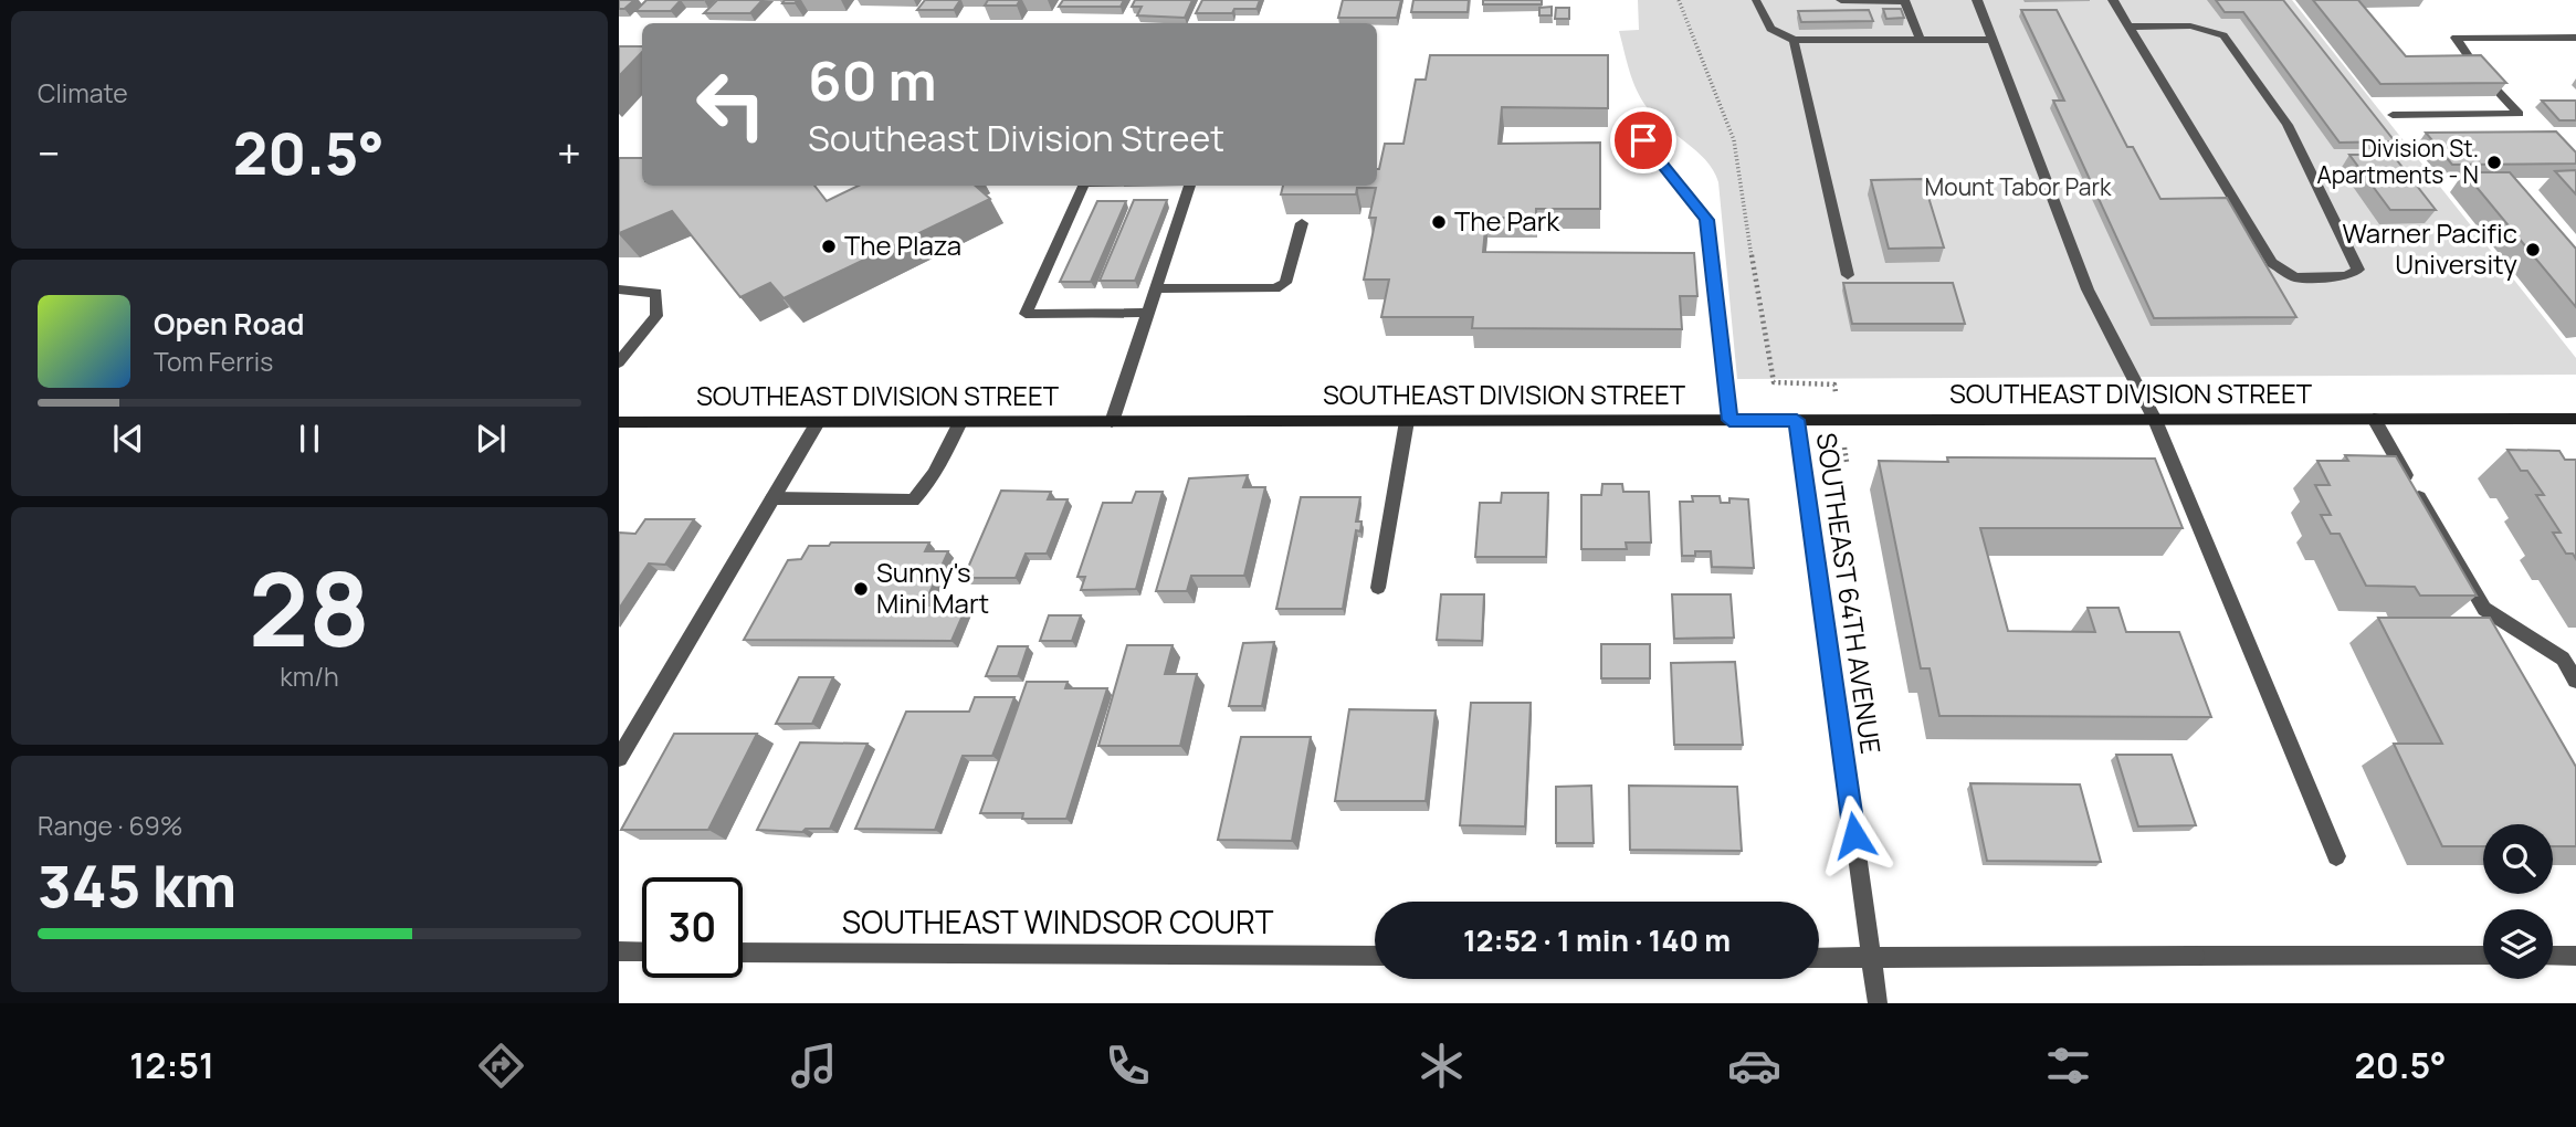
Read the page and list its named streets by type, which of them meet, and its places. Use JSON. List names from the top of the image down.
{
  "streets": {
    "main road": ["SOUTHEAST DIVISION STREET"],
    "street": ["SOUTHEAST 64TH AVENUE", "SOUTHEAST WINDSOR COURT"]
  },
  "crossings": [
    ["SOUTHEAST DIVISION STREET", "SOUTHEAST 64TH AVENUE"]
  ],
  "parks": ["Mount Tabor Park"],
  "places": [
    "Division St. Apartments - N",
    "The Park",
    "The Plaza",
    "Warner Pacific University",
    "Sunny's Mini Mart"
  ],
  "page": {
    "tile": [
      "Climate",
      ["28", "km/h"],
      ["Range · 69%", "345 km"]
    ],
    "turn": ["60 m", "Southeast Division Street"],
    "heat": ["−", "20.5°", "+"],
    "song": ["Open Road", "Tom Ferris"],
    "limit": "30",
    "trip": "12:52 · 1 min · 140 m",
    "tabs": ["12:51", "20.5°"]
  }
}
